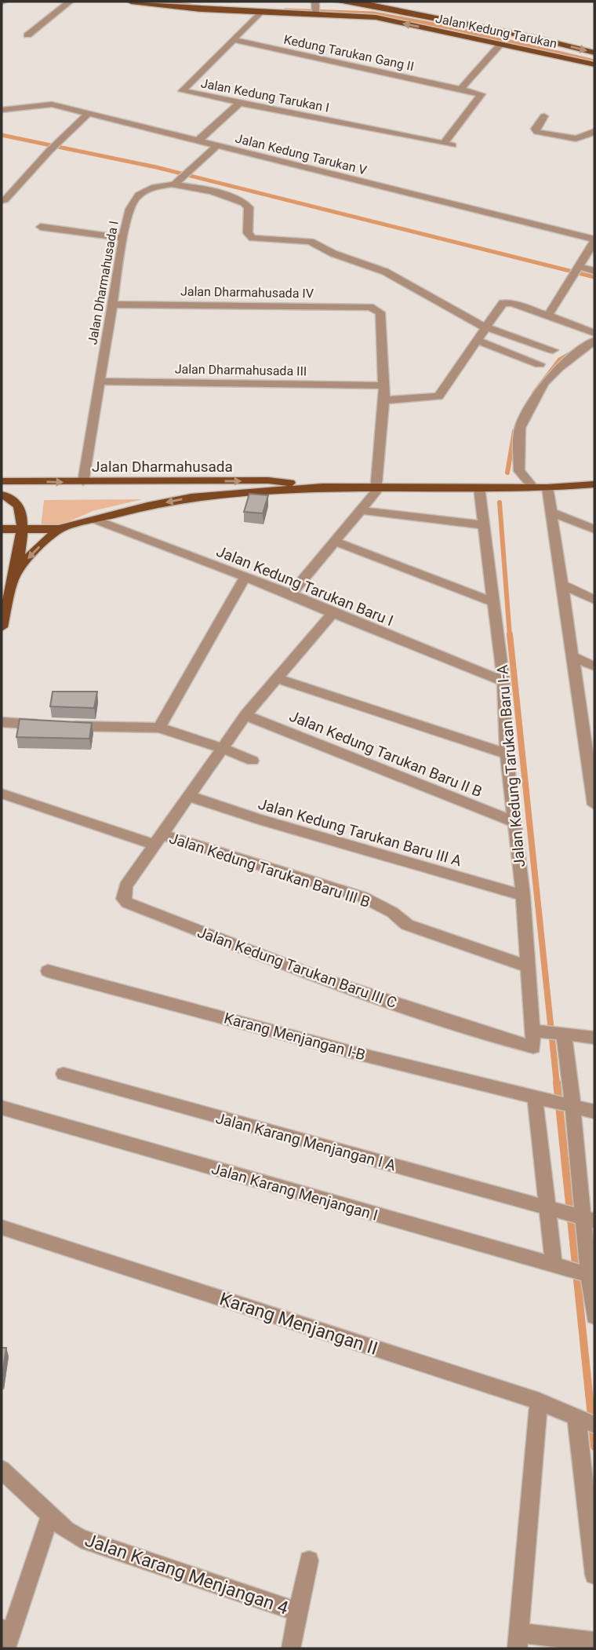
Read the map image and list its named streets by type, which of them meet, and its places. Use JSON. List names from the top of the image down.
{
  "streets": {
    "main road": ["Jalan Kedung Tarukan", "Jalan Dharmahusada"],
    "street": [
      "Kedung Tarukan Gang II",
      "Jalan Kedung Tarukan I",
      "Jalan Kedung Tarukan V",
      "Jalan Dharmahusada I",
      "Jalan Dharmahusada IV",
      "Jalan Dharmahusada III",
      "Jalan Kedung Tarukan Baru I",
      "Jalan Kedung Tarukan Baru II B",
      "Jalan Kedung Tarukan Baru I-A",
      "Jalan Kedung Tarukan Baru III A",
      "Jalan Kedung Tarukan Baru III B",
      "Jalan Kedung Tarukan Baru III C",
      "Karang Menjangan I-B",
      "Jalan Karang Menjangan I A",
      "Jalan Karang Menjangan I",
      "Karang Menjangan II",
      "Jalan Karang Menjangan 4"
    ]
  },
  "crossings": [
    ["Jalan Kedung Tarukan", "Jalan Kedung Tarukan I"],
    ["Kedung Tarukan Gang II", "Jalan Kedung Tarukan I"],
    ["Jalan Dharmahusada I", "Jalan Dharmahusada IV"],
    ["Jalan Dharmahusada I", "Jalan Dharmahusada III"],
    ["Jalan Dharmahusada I", "Jalan Dharmahusada"],
    ["Jalan Dharmahusada IV", "Jalan Dharmahusada III"],
    ["Jalan Dharmahusada", "Jalan Kedung Tarukan Baru I"],
    ["Jalan Dharmahusada", "Jalan Kedung Tarukan Baru I-A"],
    ["Jalan Kedung Tarukan Baru I", "Jalan Kedung Tarukan Baru I-A"],
    ["Jalan Kedung Tarukan Baru II B", "Jalan Kedung Tarukan Baru I-A"],
    ["Jalan Kedung Tarukan Baru I-A", "Jalan Kedung Tarukan Baru III A"],
    ["Jalan Kedung Tarukan Baru I-A", "Jalan Kedung Tarukan Baru III B"],
    ["Jalan Kedung Tarukan Baru I-A", "Jalan Kedung Tarukan Baru III C"],
    ["Jalan Kedung Tarukan Baru III B", "Jalan Kedung Tarukan Baru III C"]
  ]
}
